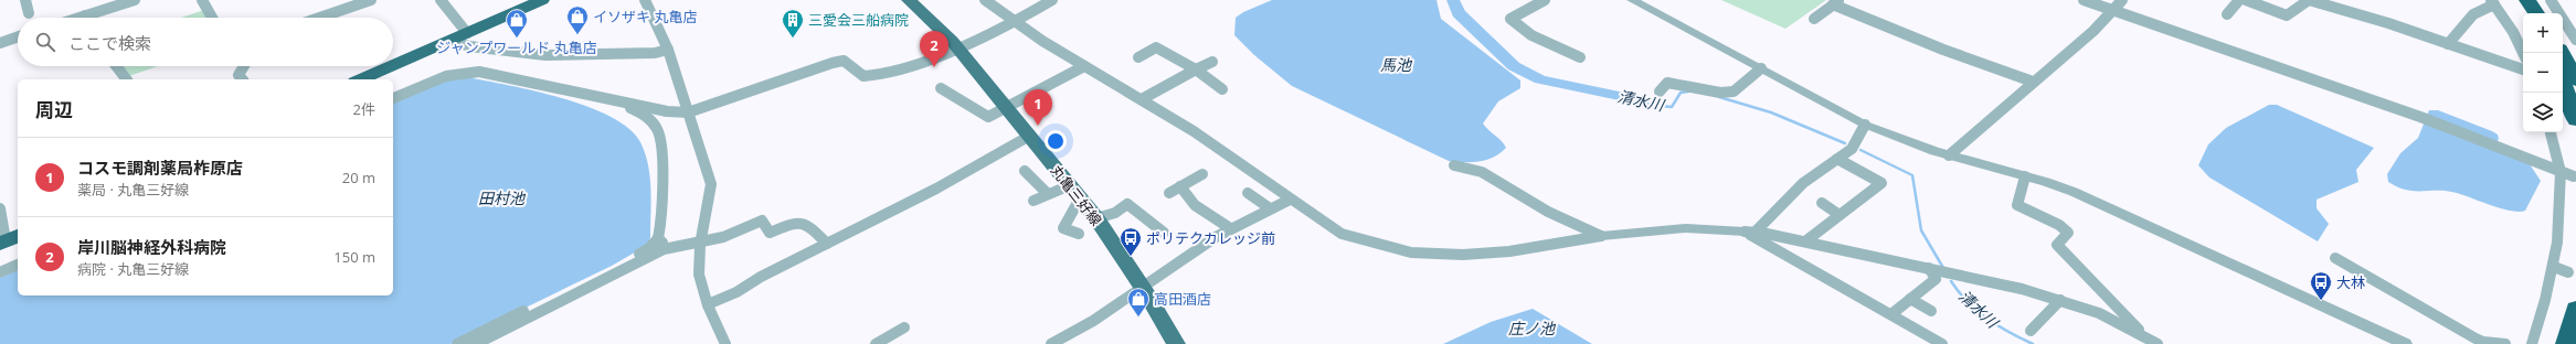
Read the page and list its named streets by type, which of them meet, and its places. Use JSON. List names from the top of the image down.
{
  "streets": {
    "main road": ["丸亀三好線"]
  },
  "water": [
    "馬池",
    "清水川",
    "田村池",
    "庄ノ池"
  ],
  "places": {
    "shop": ["イソザキ 丸亀店", "ジャンプワールド 丸亀店", "高田酒店"],
    "building": ["三愛会三船病院"],
    "bus stop": ["ポリテクカレッジ前", "大林"]
  },
  "page": {
    "map_buttons": ["+", "−"],
    "search": "ここで検索",
    "pins": ["2", "1"],
    "heading": ["周辺", "2件"],
    "list": [
      {
        "mark": "1",
        "name": "コスモ調剤薬局柞原店",
        "note": "薬局 · 丸亀三好線",
        "value": "20 m"
      },
      {
        "mark": "2",
        "name": "岸川脳神経外科病院",
        "note": "病院 · 丸亀三好線",
        "value": "150 m"
      }
    ]
  }
}
